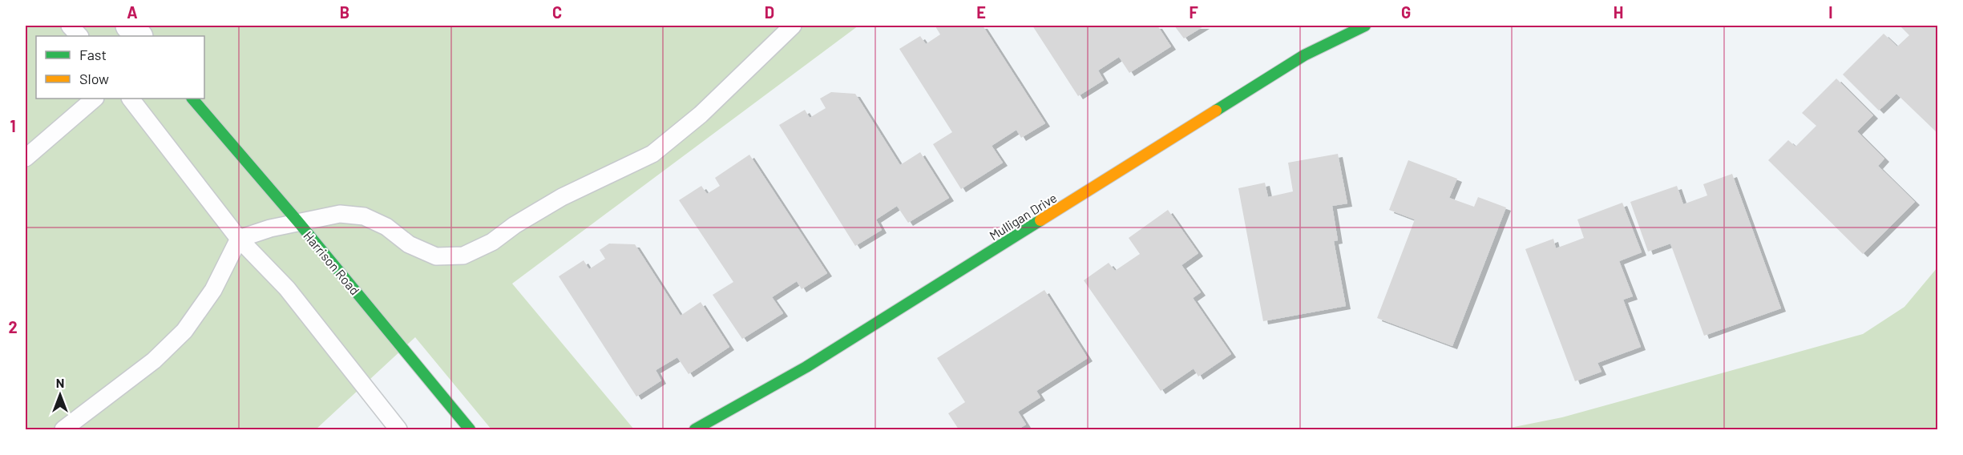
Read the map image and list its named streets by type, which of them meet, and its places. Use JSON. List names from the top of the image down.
{
  "streets": {
    "street": ["Mulligan Drive", "Harrison Road"]
  },
  "legend": ["Fast", "Slow"],
  "north": "top",
  "grid": {
    "columns": [
      "A",
      "B",
      "C",
      "D",
      "E",
      "F",
      "G",
      "H",
      "I"
    ],
    "rows": ["1", "2"]
  }
}
